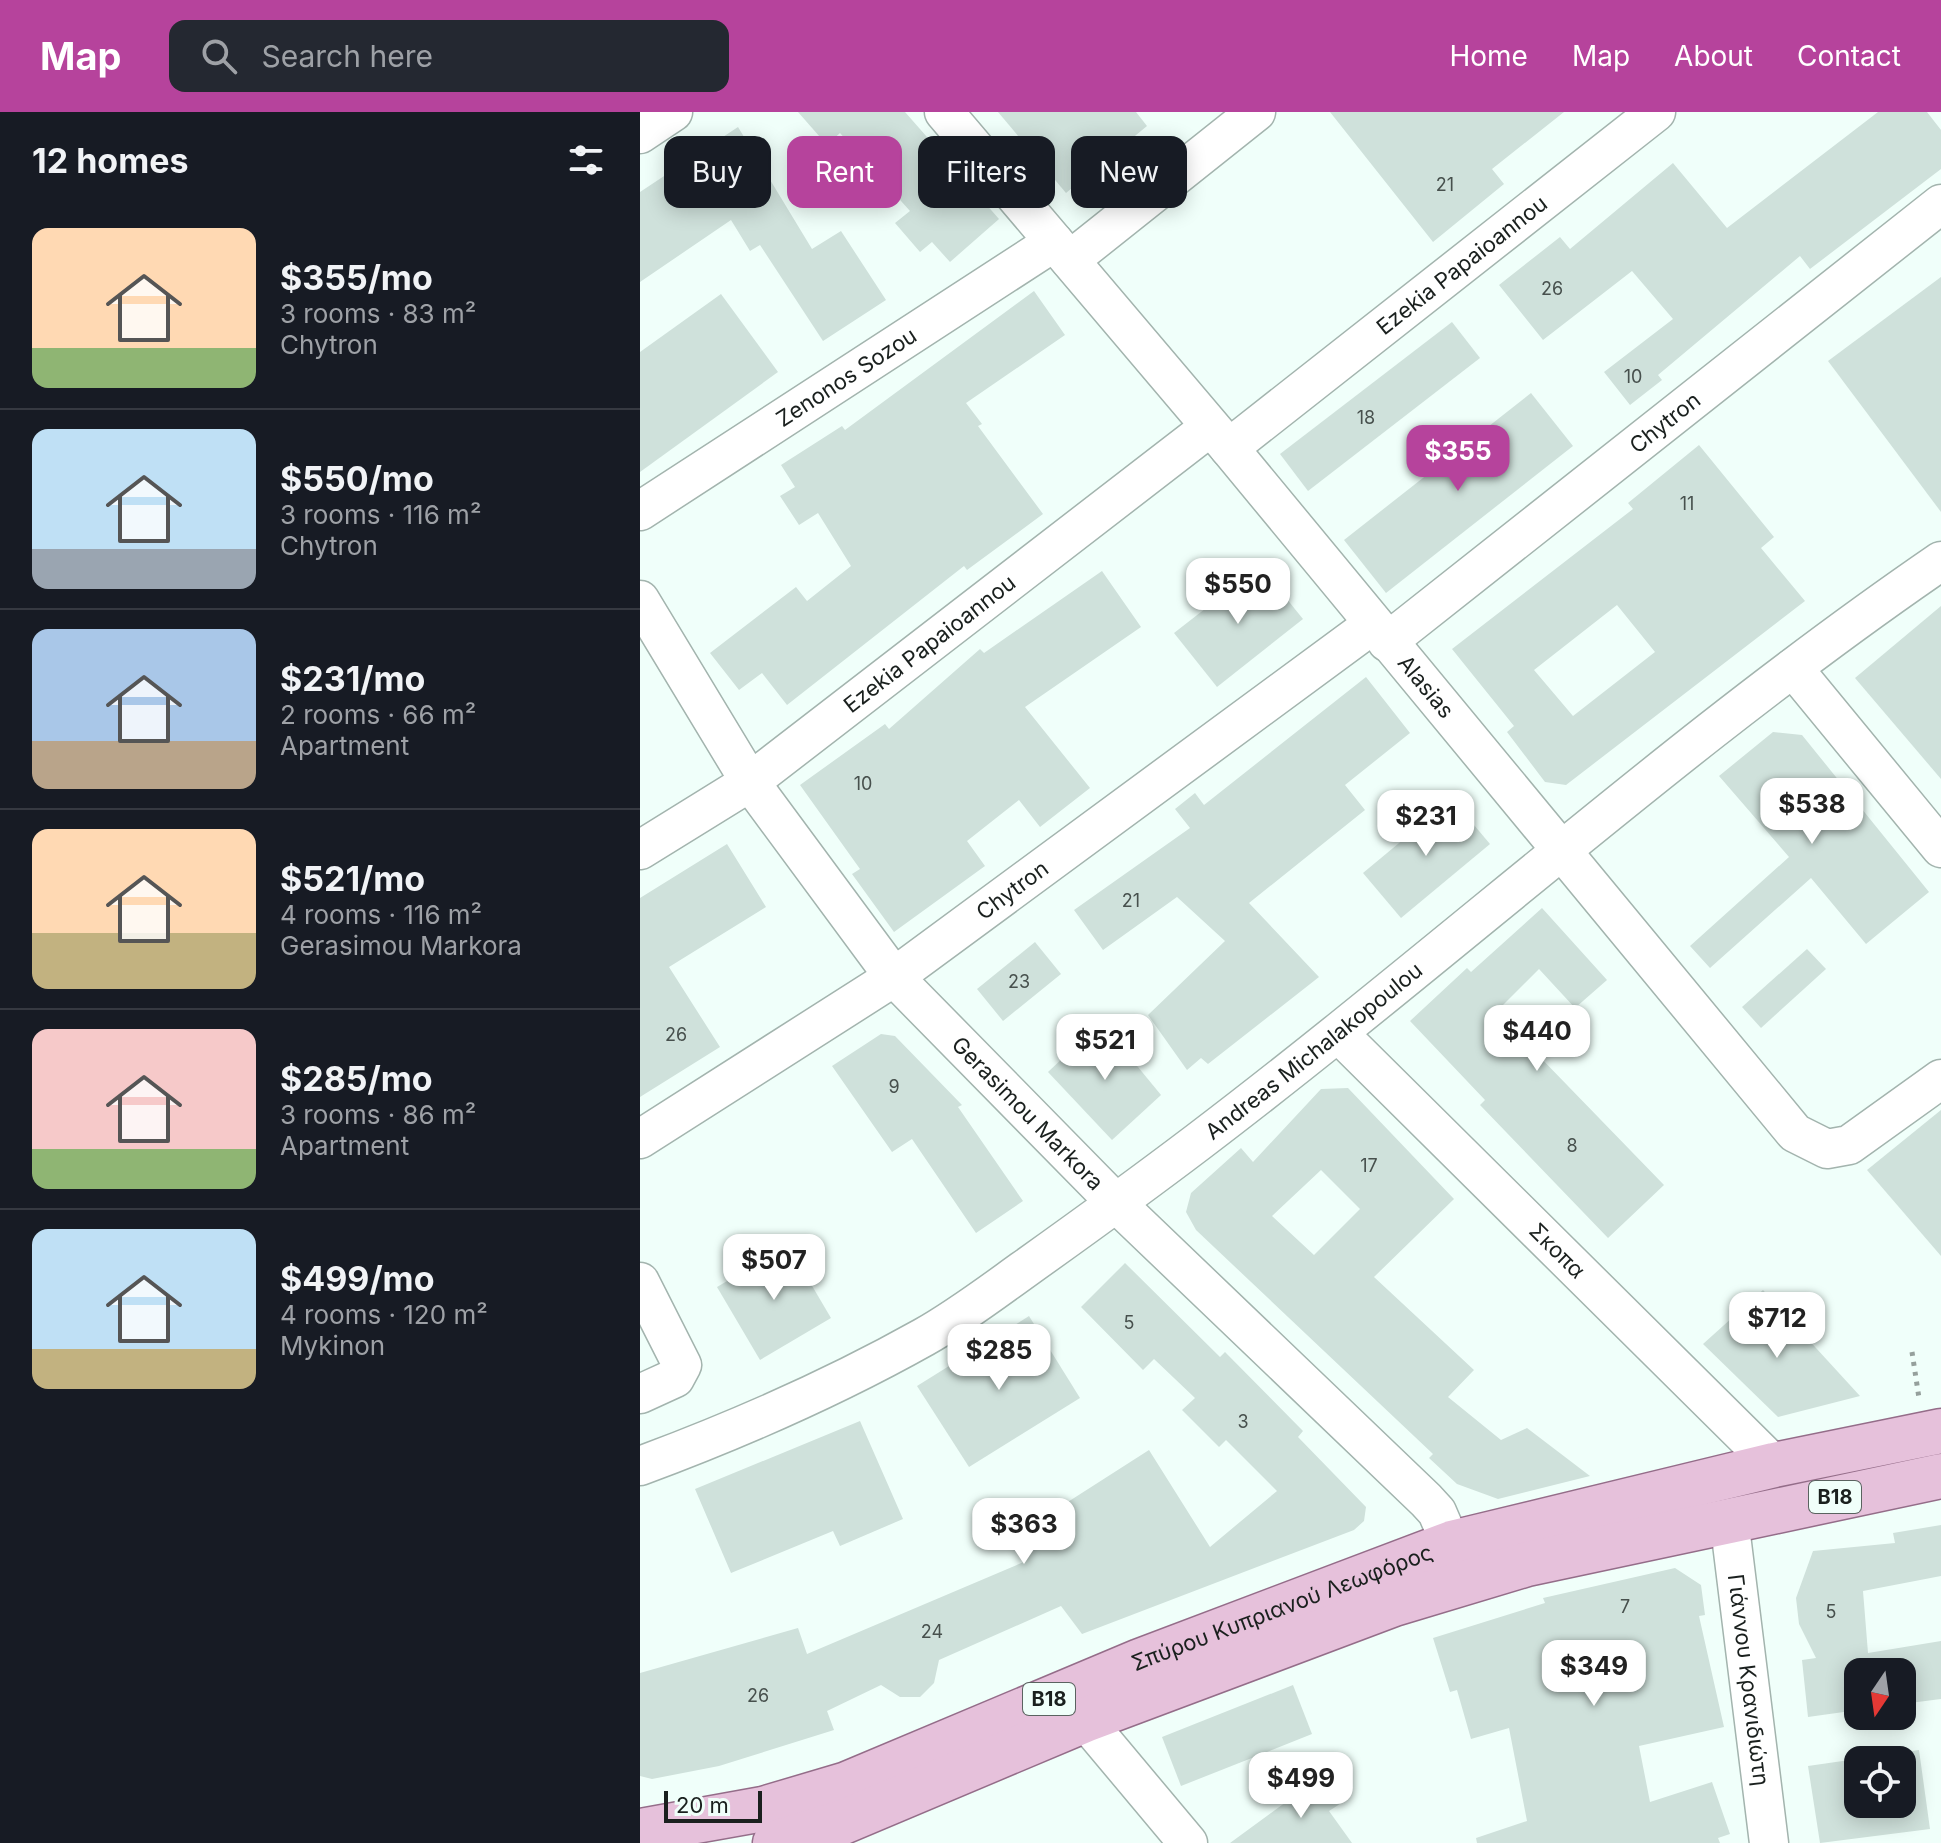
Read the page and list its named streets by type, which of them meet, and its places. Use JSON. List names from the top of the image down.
{
  "streets": {
    "main road": ["B18", "Σπύρου Κυπριανού Λεωφόρος"],
    "street": [
      "Ezekia Papaioannou",
      "Zenonos Sozou",
      "Chytron",
      "Alasias",
      "Andreas Michalakopoulou",
      "Gerasimou Markora",
      "Σκοπα",
      "Γιάννου Κρανιδιώτη"
    ]
  },
  "crossings": [
    ["Ezekia Papaioannou", "Alasias"],
    ["Ezekia Papaioannou", "Gerasimou Markora"],
    ["Zenonos Sozou", "Alasias"],
    ["Chytron", "Alasias"],
    ["Chytron", "Gerasimou Markora"],
    ["Alasias", "Andreas Michalakopoulou"],
    ["Andreas Michalakopoulou", "Gerasimou Markora"],
    ["Andreas Michalakopoulou", "Σκοπα"],
    ["Gerasimou Markora", "Σπύρου Κυπριανού Λεωφόρος"],
    ["Σκοπα", "Σπύρου Κυπριανού Λεωφόρος"],
    ["Σπύρου Κυπριανού Λεωφόρος", "Γιάννου Κρανιδιώτη"]
  ],
  "house_numbers": [
    "21",
    "26",
    "10",
    "18",
    "11",
    "10",
    "21",
    "23",
    "26",
    "9",
    "8",
    "17",
    "5",
    "3",
    "7",
    "5",
    "24",
    "26"
  ],
  "scale_bar": "20 m",
  "north": "bottom",
  "page": {
    "header": "Map",
    "search": "Search here",
    "nav": [
      "Home",
      "Map",
      "About",
      "Contact"
    ],
    "heading": "12 homes",
    "chip": [
      "Buy",
      "Rent",
      "Filters",
      "New"
    ],
    "list": [
      {
        "name": "$355/mo",
        "note": "3 rooms · 83 m² · Chytron"
      },
      {
        "name": "$550/mo",
        "note": "3 rooms · 116 m² · Chytron"
      },
      {
        "name": "$231/mo",
        "note": "2 rooms · 66 m² · Apartment"
      },
      {
        "name": "$521/mo",
        "note": "4 rooms · 116 m² · Gerasimou Markora"
      },
      {
        "name": "$285/mo",
        "note": "3 rooms · 86 m² · Apartment"
      },
      {
        "name": "$499/mo",
        "note": "4 rooms · 120 m² · Mykinon"
      }
    ],
    "price": [
      "$355",
      "$550",
      "$538",
      "$231",
      "$440",
      "$521",
      "$507",
      "$712",
      "$285",
      "$363",
      "$349",
      "$499"
    ],
    "scale": "20 m"
  }
}
